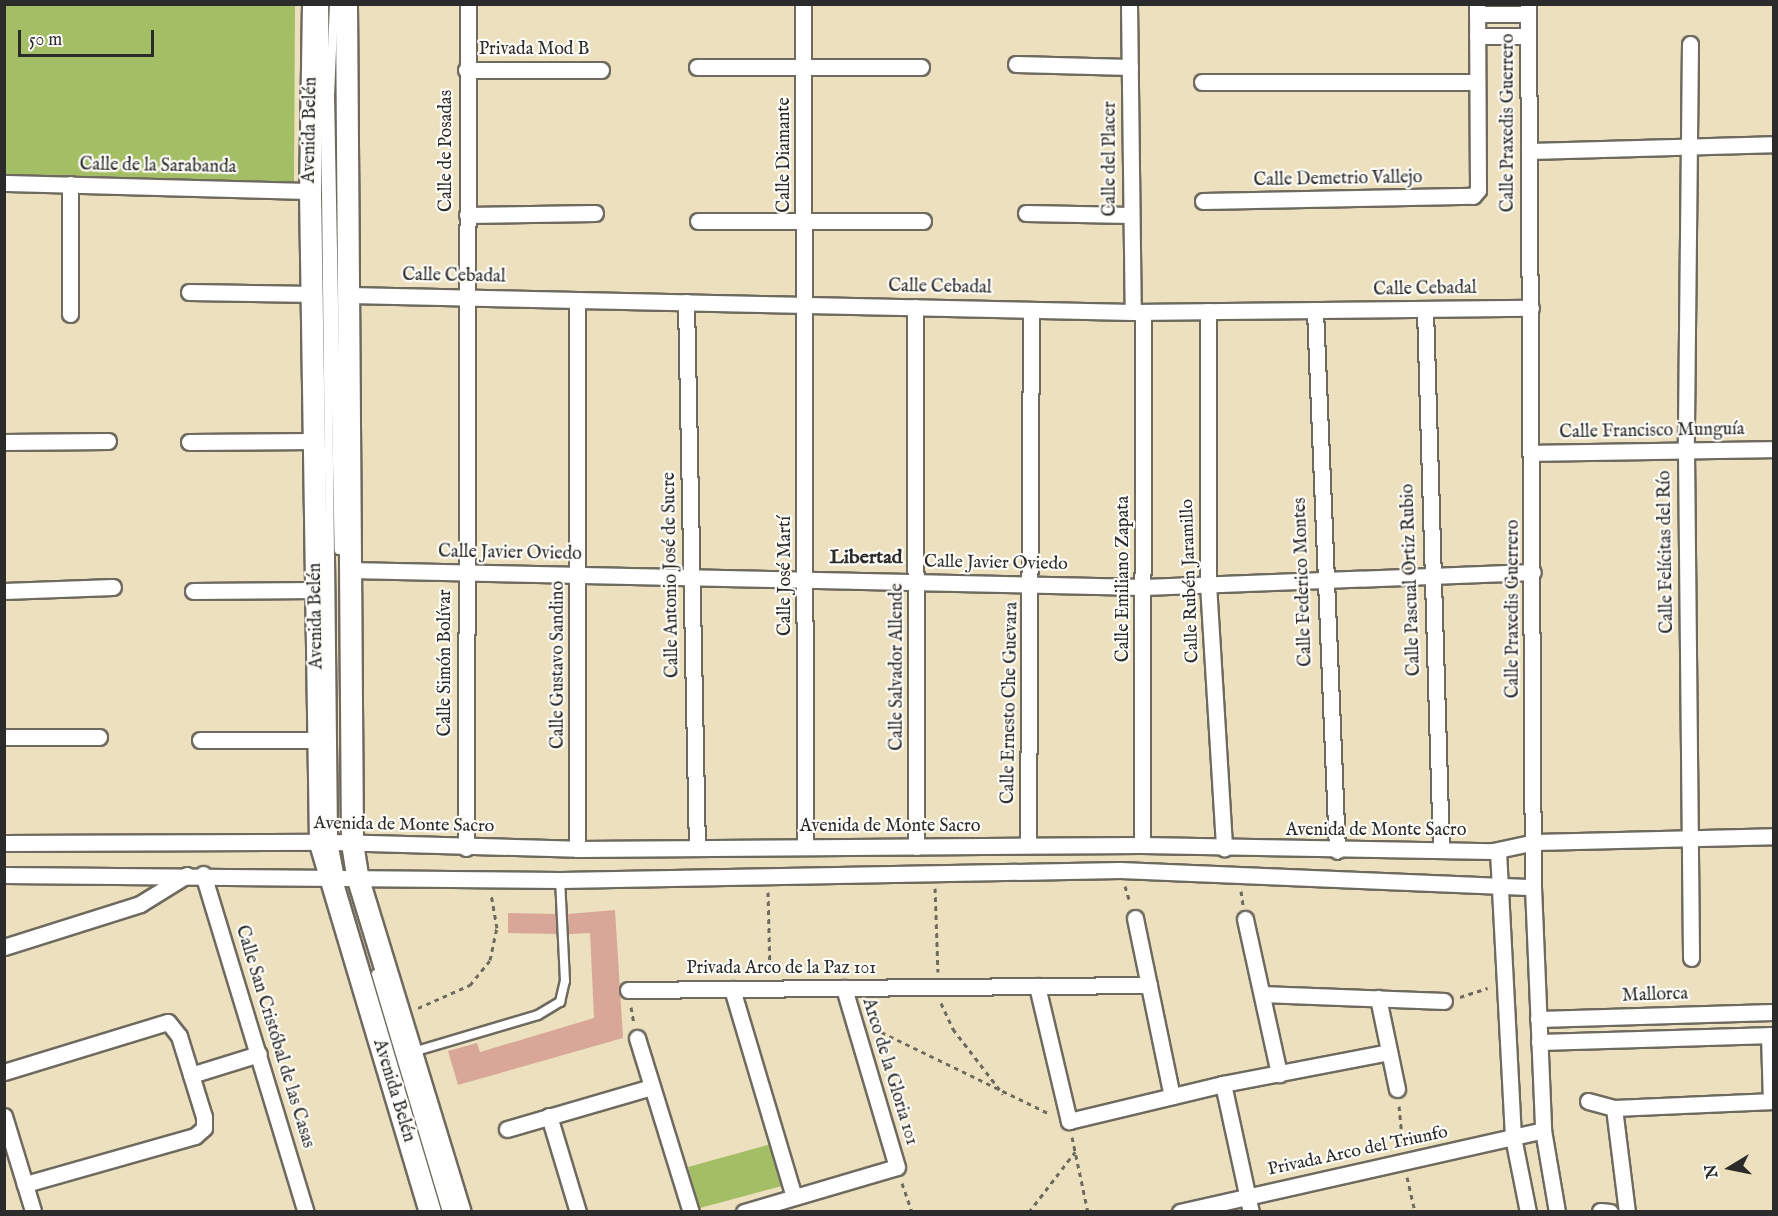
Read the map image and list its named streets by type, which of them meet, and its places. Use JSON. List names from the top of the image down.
{
  "streets": {
    "main road": ["Avenida Belén"],
    "street": [
      "Privada Mod B",
      "Calle Praxedis Guerrero",
      "Calle de Posadas",
      "Calle Diamante",
      "Calle del Placer",
      "Calle de la Sarabanda",
      "Calle Demetrio Vallejo",
      "Calle Cebadal",
      "Calle Francisco Munguía",
      "Calle Felícitas del Río",
      "Calle Javier Oviedo",
      "Calle Antonio José de Sucre",
      "Calle José Martí",
      "Calle Emiliano Zapata",
      "Calle Pascual Ortiz Rubio",
      "Calle Rubén Jaramillo",
      "Calle Federico Montes",
      "Calle Simón Bolívar",
      "Calle Gustavo Sandino",
      "Calle Salvador Allende",
      "Calle Ernesto Che Guevara",
      "Avenida de Monte Sacro",
      "Privada Arco de la Paz 101",
      "Mallorca",
      "Calle San Cristóbal de las Casas",
      "Arco de la Gloria 101",
      "Privada Arco del Triunfo"
    ]
  },
  "crossings": [
    ["Privada Mod B", "Calle de Posadas"],
    ["Calle Praxedis Guerrero", "Calle Cebadal"],
    ["Calle Praxedis Guerrero", "Calle Francisco Munguía"],
    ["Calle Praxedis Guerrero", "Calle Javier Oviedo"],
    ["Calle Praxedis Guerrero", "Avenida de Monte Sacro"],
    ["Calle Praxedis Guerrero", "Mallorca"],
    ["Calle Praxedis Guerrero", "Privada Arco del Triunfo"],
    ["Avenida Belén", "Calle de la Sarabanda"],
    ["Avenida Belén", "Calle Cebadal"],
    ["Avenida Belén", "Calle Javier Oviedo"],
    ["Avenida Belén", "Avenida de Monte Sacro"],
    ["Calle de Posadas", "Calle Cebadal"],
    ["Calle de Posadas", "Calle Simón Bolívar"],
    ["Calle Diamante", "Calle Cebadal"],
    ["Calle Diamante", "Calle José Martí"],
    ["Calle del Placer", "Calle Cebadal"],
    ["Calle del Placer", "Calle Emiliano Zapata"],
    ["Calle Cebadal", "Calle Antonio José de Sucre"],
    ["Calle Cebadal", "Calle José Martí"],
    ["Calle Cebadal", "Calle Emiliano Zapata"],
    ["Calle Cebadal", "Calle Pascual Ortiz Rubio"],
    ["Calle Cebadal", "Calle Rubén Jaramillo"],
    ["Calle Cebadal", "Calle Federico Montes"],
    ["Calle Cebadal", "Calle Simón Bolívar"],
    ["Calle Cebadal", "Calle Gustavo Sandino"],
    ["Calle Cebadal", "Calle Salvador Allende"],
    ["Calle Cebadal", "Calle Ernesto Che Guevara"],
    ["Calle Francisco Munguía", "Calle Felícitas del Río"],
    ["Calle Felícitas del Río", "Avenida de Monte Sacro"],
    ["Calle Javier Oviedo", "Calle Antonio José de Sucre"],
    ["Calle Javier Oviedo", "Calle José Martí"],
    ["Calle Javier Oviedo", "Calle Emiliano Zapata"],
    ["Calle Javier Oviedo", "Calle Pascual Ortiz Rubio"],
    ["Calle Javier Oviedo", "Calle Rubén Jaramillo"],
    ["Calle Javier Oviedo", "Calle Federico Montes"],
    ["Calle Javier Oviedo", "Calle Simón Bolívar"],
    ["Calle Javier Oviedo", "Calle Gustavo Sandino"],
    ["Calle Javier Oviedo", "Calle Salvador Allende"],
    ["Calle Javier Oviedo", "Calle Ernesto Che Guevara"],
    ["Calle Antonio José de Sucre", "Avenida de Monte Sacro"],
    ["Calle José Martí", "Avenida de Monte Sacro"],
    ["Calle Emiliano Zapata", "Avenida de Monte Sacro"],
    ["Calle Pascual Ortiz Rubio", "Avenida de Monte Sacro"],
    ["Calle Rubén Jaramillo", "Avenida de Monte Sacro"],
    ["Calle Federico Montes", "Avenida de Monte Sacro"],
    ["Calle Simón Bolívar", "Avenida de Monte Sacro"],
    ["Calle Gustavo Sandino", "Avenida de Monte Sacro"],
    ["Calle Salvador Allende", "Avenida de Monte Sacro"],
    ["Calle Ernesto Che Guevara", "Avenida de Monte Sacro"],
    ["Privada Arco de la Paz 101", "Arco de la Gloria 101"]
  ],
  "districts": ["Libertad"],
  "scale_bar": "50 m",
  "north": "left"
}
